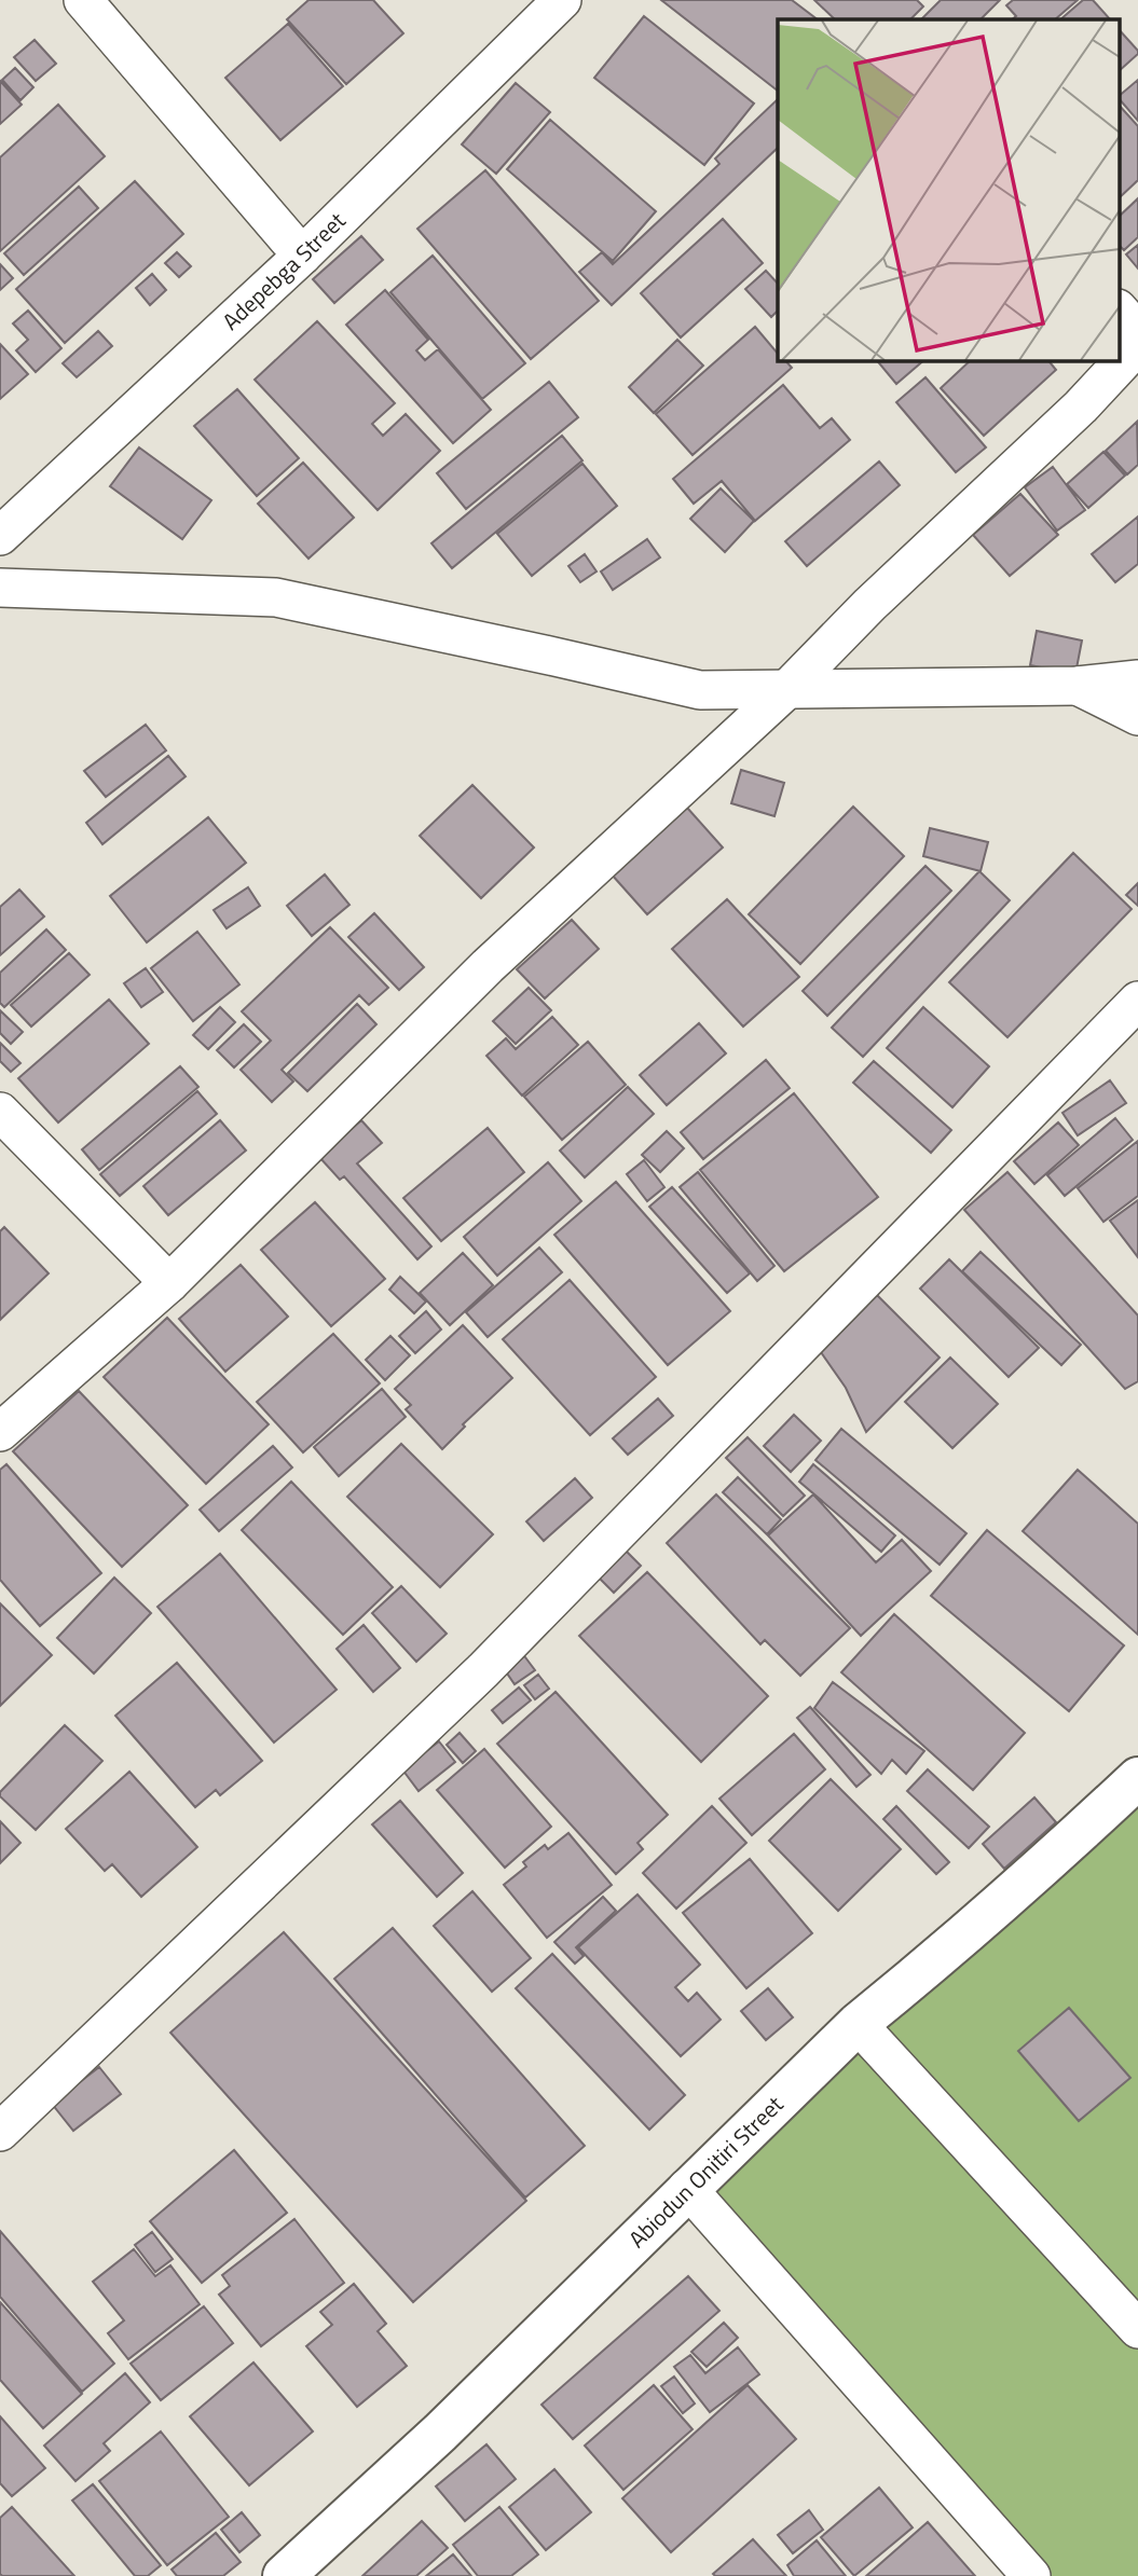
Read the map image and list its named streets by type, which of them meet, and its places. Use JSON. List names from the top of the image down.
{
  "streets": {
    "street": ["Adepebga Street", "Abiodun Onitiri Street"]
  }
}
